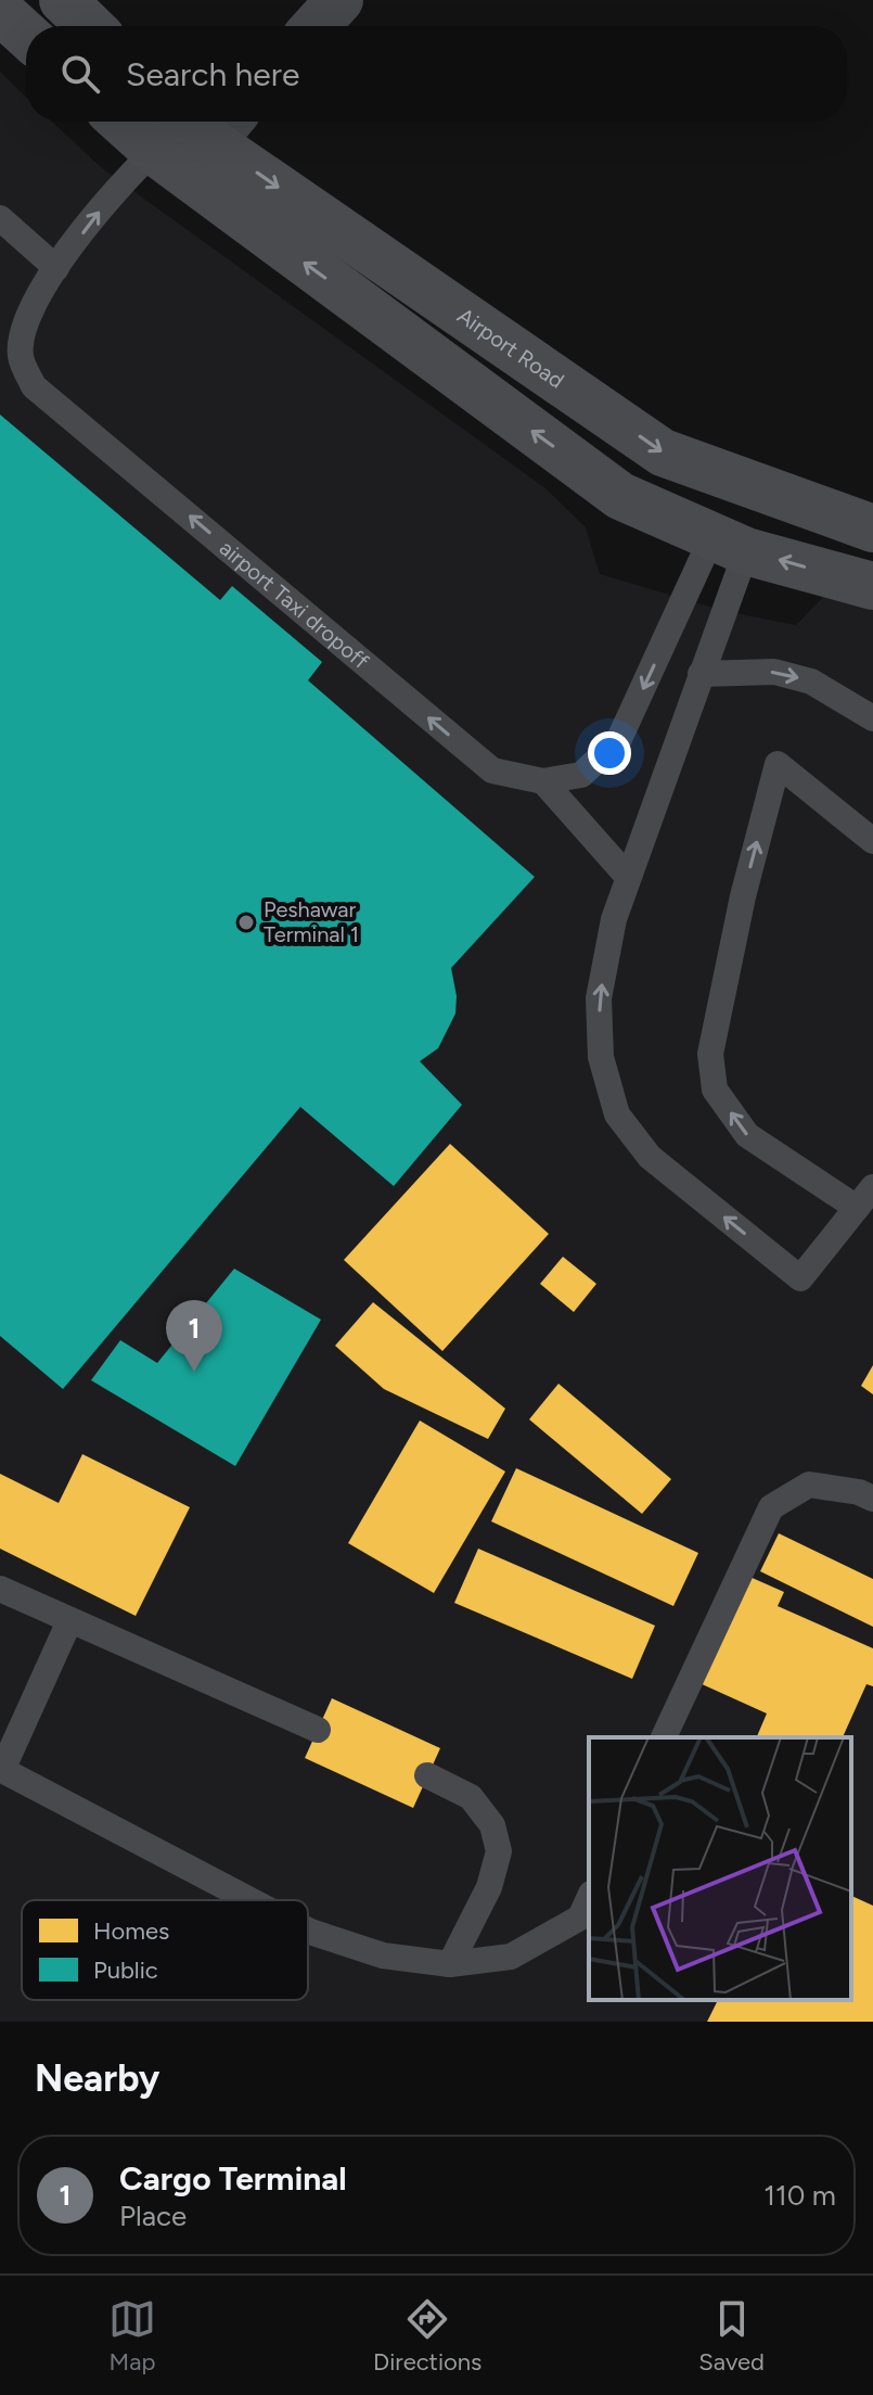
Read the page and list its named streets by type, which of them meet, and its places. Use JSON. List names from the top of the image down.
{
  "streets": {
    "main road": ["Airport Road"],
    "lane": ["airport Taxi dropoff"]
  },
  "crossings": [
    ["Airport Road", "airport Taxi dropoff"]
  ],
  "places": ["Peshawar Terminal 1"],
  "legend": ["Homes", "Public"],
  "page": {
    "search": "Search here",
    "pins": "1",
    "heading": "Nearby",
    "list": [
      {
        "mark": "1",
        "name": "Cargo Terminal",
        "note": "Place",
        "value": "110 m"
      }
    ],
    "nav": ["Map", "Directions", "Saved"]
  }
}
